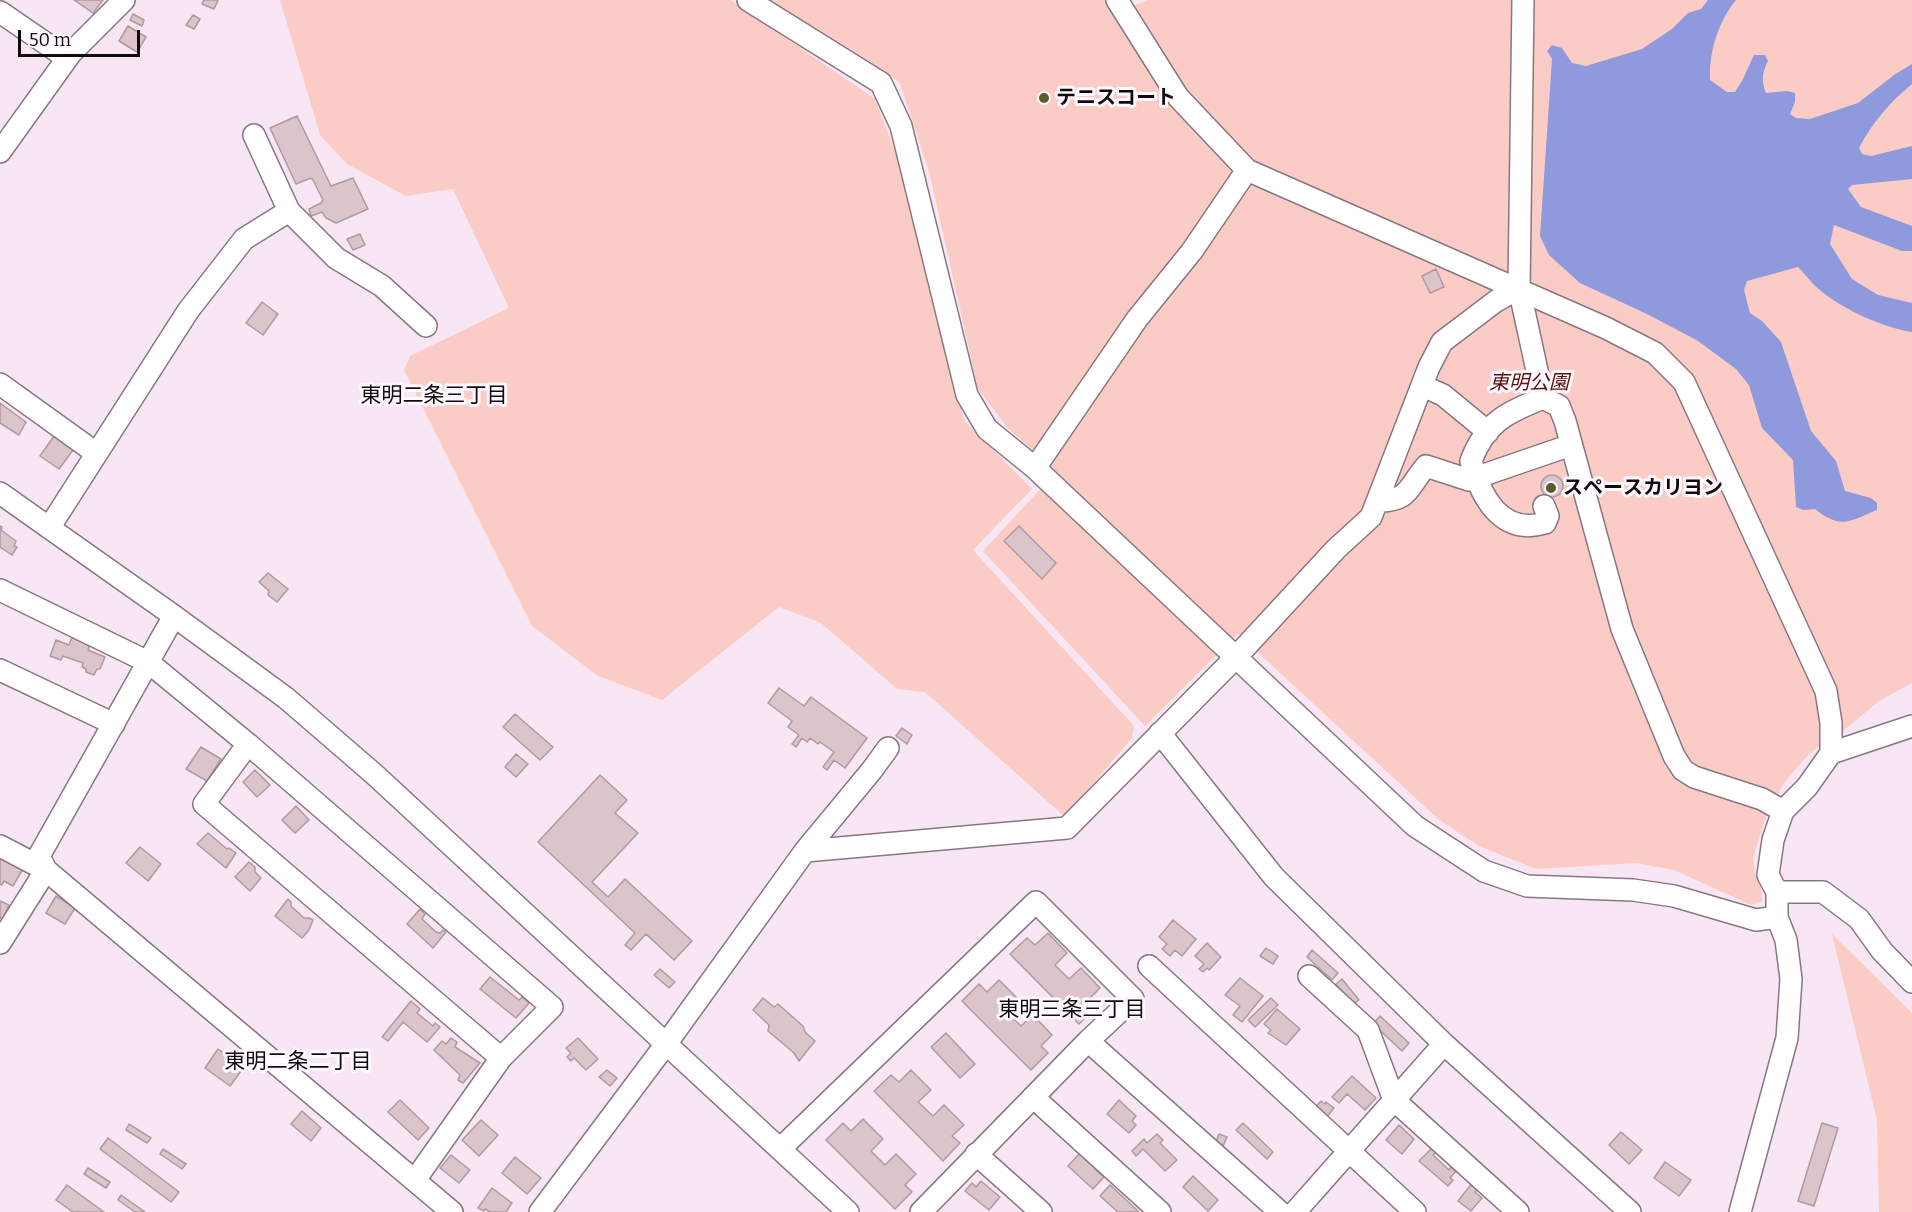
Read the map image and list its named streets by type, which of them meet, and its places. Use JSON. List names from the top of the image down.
{
  "districts": ["東明二条三丁目", "東明三条三丁目", "東明二条二丁目"],
  "parks": ["東明公園"],
  "places": ["テニスコート", "スペースカリヨン"],
  "scale_bar": "50 m"
}
